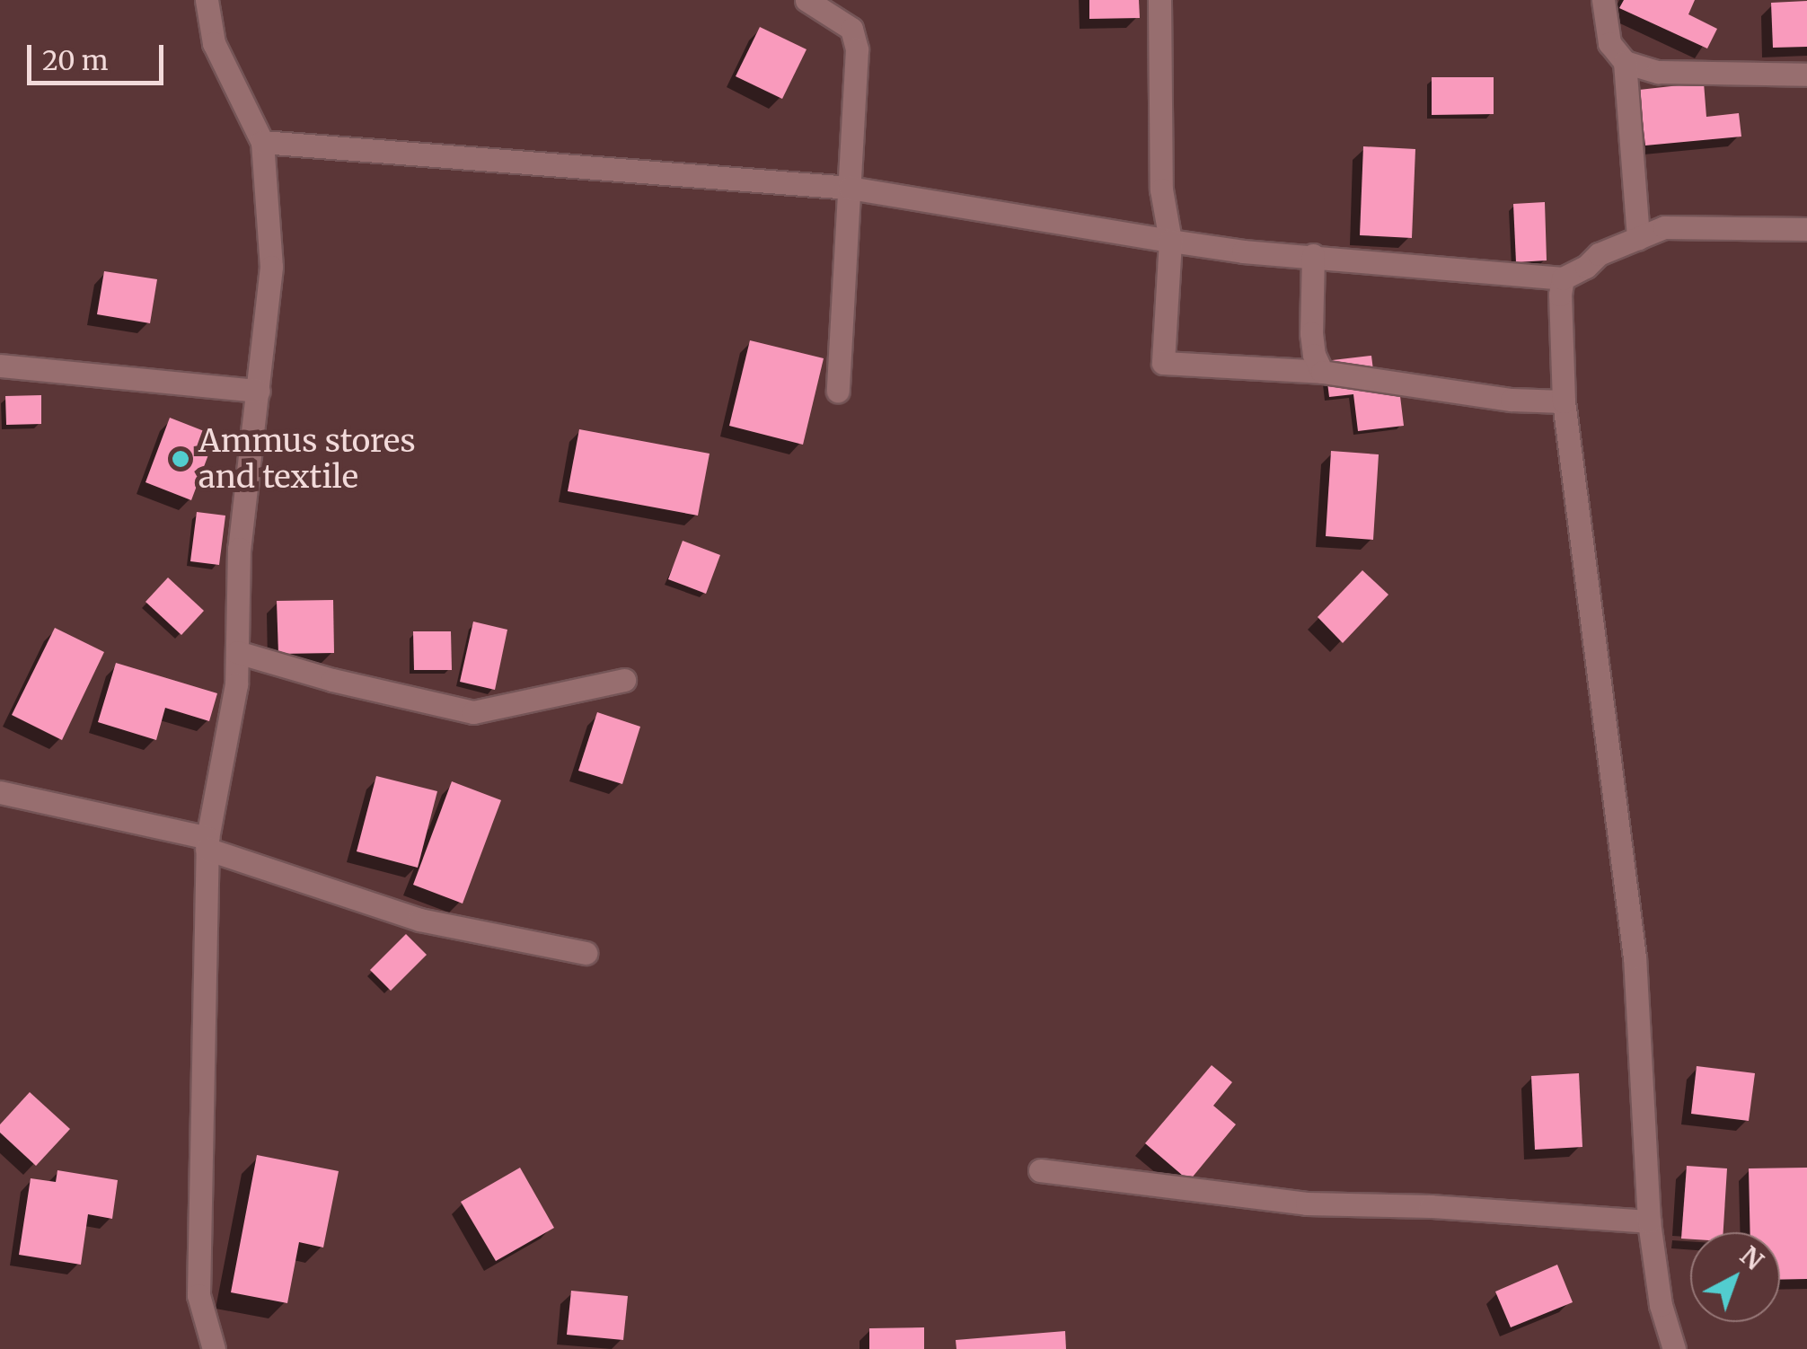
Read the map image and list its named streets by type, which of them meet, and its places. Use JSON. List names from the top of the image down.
{
  "places": ["Ammus stores and textile"],
  "scale_bar": "20 m",
  "north": "top right"
}
